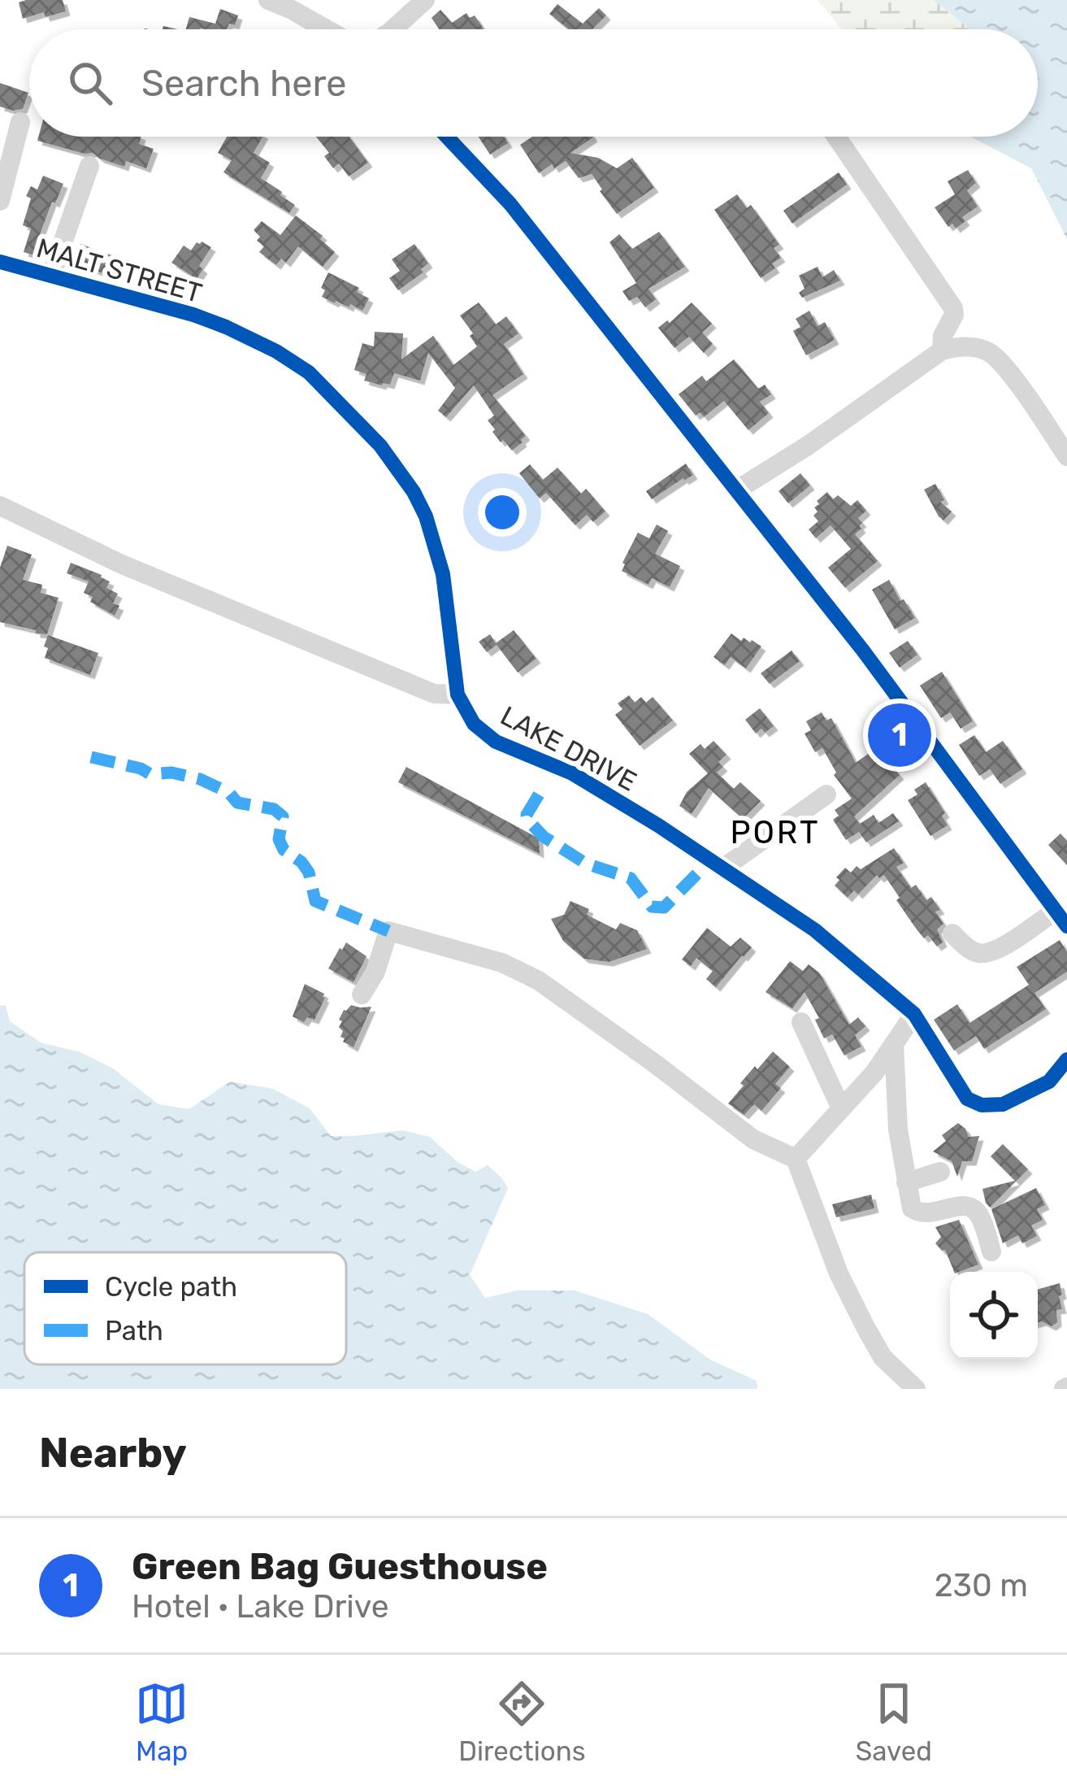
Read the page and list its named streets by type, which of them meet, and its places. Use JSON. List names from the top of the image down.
{
  "streets": {
    "street": ["MALT STREET", "LAKE DRIVE"]
  },
  "crossings": [
    ["MALT STREET", "LAKE DRIVE"]
  ],
  "districts": ["PORT"],
  "legend": ["Cycle path", "Path"],
  "page": {
    "search": "Search here",
    "pins": "1",
    "heading": "Nearby",
    "list": [
      {
        "mark": "1",
        "name": "Green Bag Guesthouse",
        "note": "Hotel · Lake Drive",
        "value": "230 m"
      }
    ],
    "nav": ["Map", "Directions", "Saved"]
  }
}
